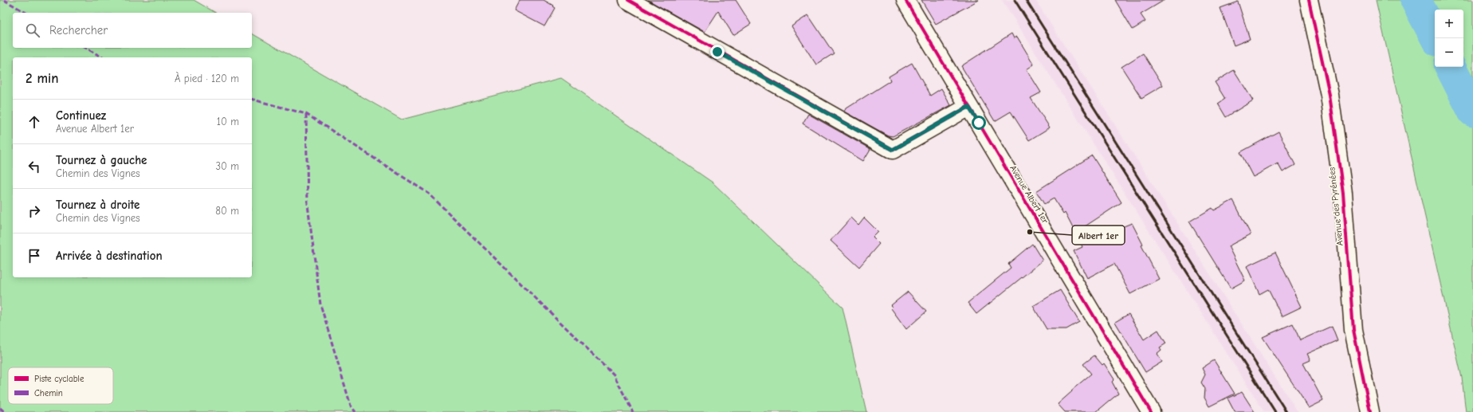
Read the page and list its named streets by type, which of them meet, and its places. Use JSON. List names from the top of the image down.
{
  "streets": {
    "street": ["Avenue Albert 1er", "Avenue des Pyrénées"]
  },
  "places": ["Albert 1er"],
  "legend": ["Piste cyclable", "Chemin"],
  "page": {
    "map_buttons": ["+", "−"],
    "search": "Rechercher",
    "heading": ["2 min", "À pied · 120 m"],
    "list": [
      ["Continuez", "Avenue Albert 1er", "10 m"],
      ["Tournez à gauche", "Chemin des Vignes", "30 m"],
      ["Tournez à droite", "Chemin des Vignes", "80 m"],
      "Arrivée à destination"
    ]
  }
}
